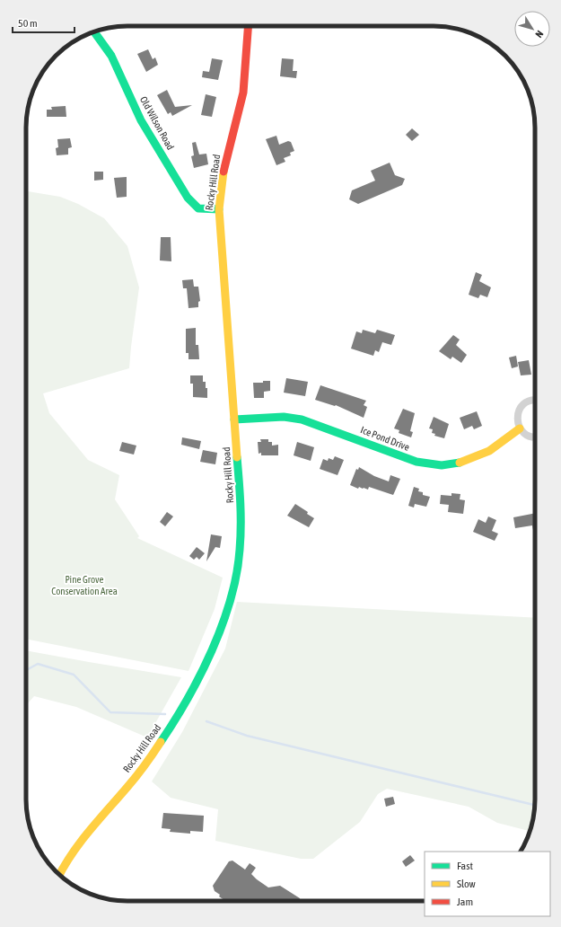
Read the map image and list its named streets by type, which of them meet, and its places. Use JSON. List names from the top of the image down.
{
  "streets": {
    "main road": ["Old Wilson Road", "Rocky Hill Road", "Ice Pond Drive"]
  },
  "crossings": [
    ["Old Wilson Road", "Rocky Hill Road"],
    ["Rocky Hill Road", "Ice Pond Drive"]
  ],
  "parks": ["Pine Grove Conservation Area"],
  "legend": ["Fast", "Slow", "Jam"],
  "scale_bar": "50 m",
  "north": "bottom right"
}
